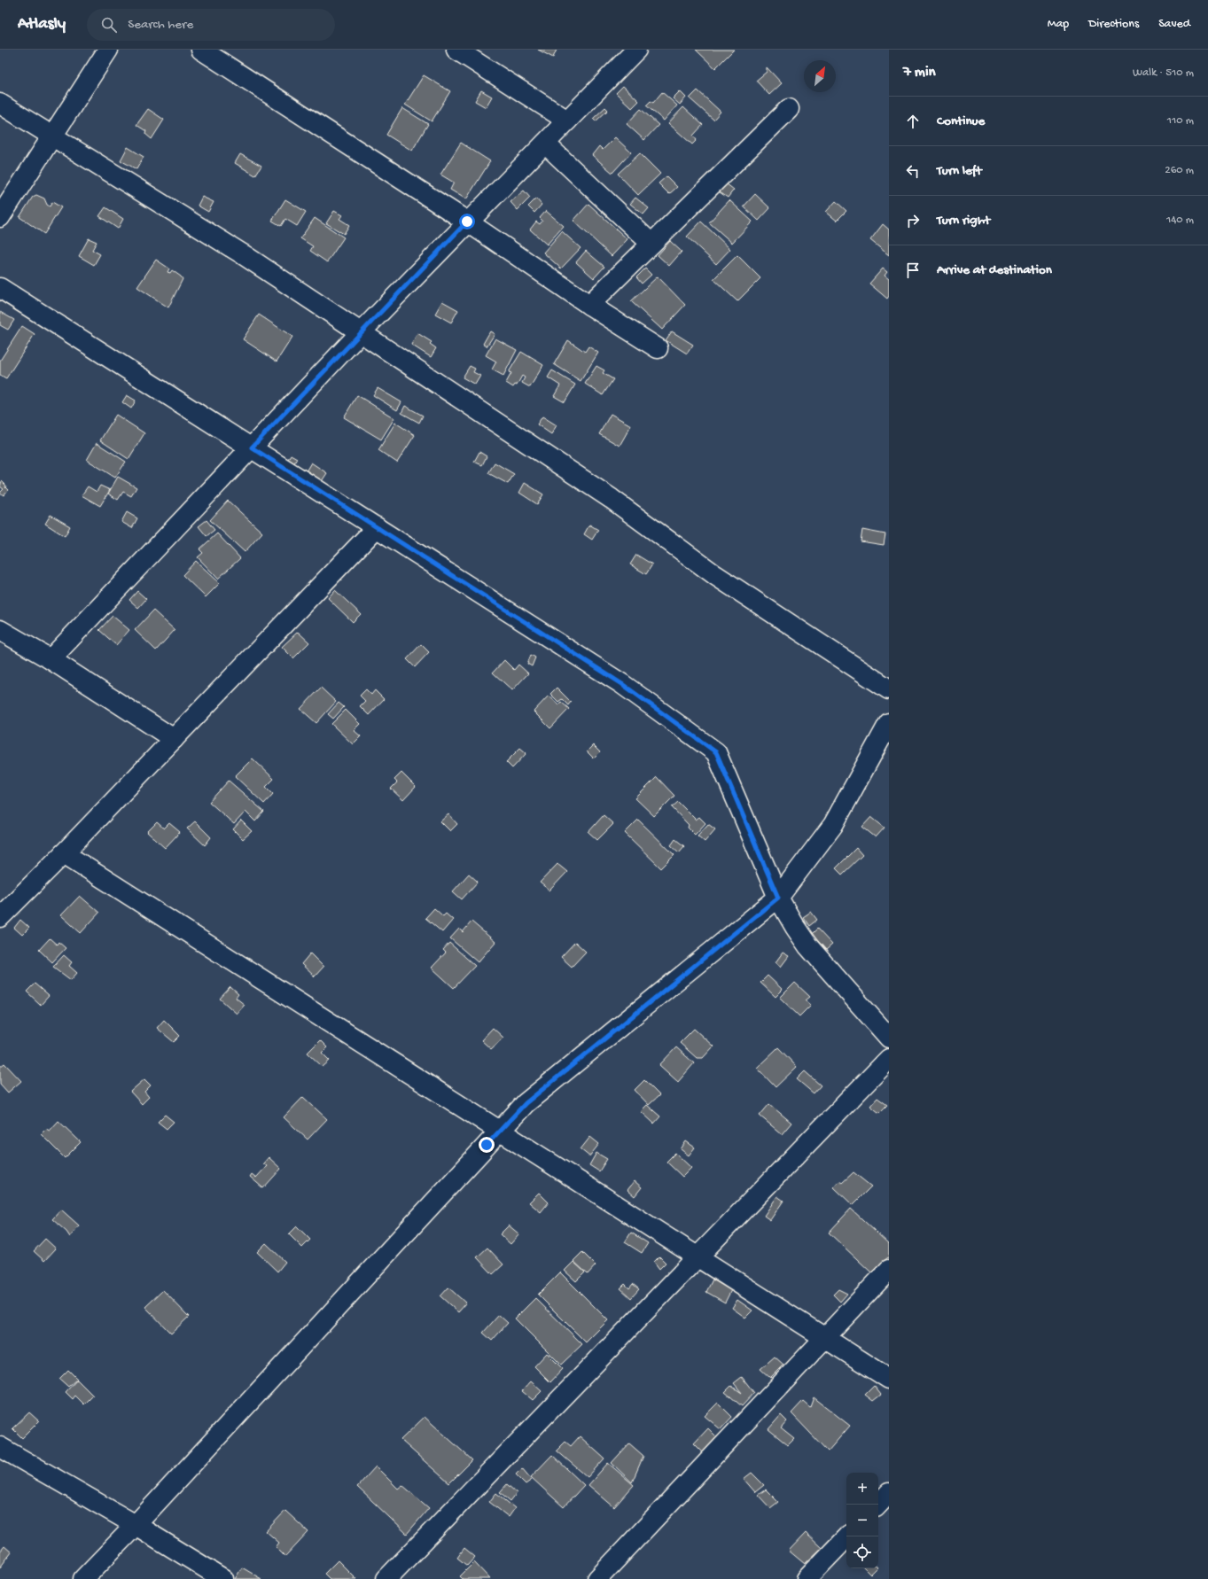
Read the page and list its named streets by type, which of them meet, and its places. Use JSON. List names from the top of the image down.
{
  "north": "top right",
  "page": {
    "header": "Atlasly",
    "search": "Search here",
    "nav": ["Map", "Directions", "Saved"],
    "heading": ["7 min", "Walk · 510 m"],
    "list": [
      ["Continue", "110 m"],
      ["Turn left", "260 m"],
      ["Turn right", "140 m"],
      "Arrive at destination"
    ],
    "map_buttons": ["+", "−"]
  }
}
